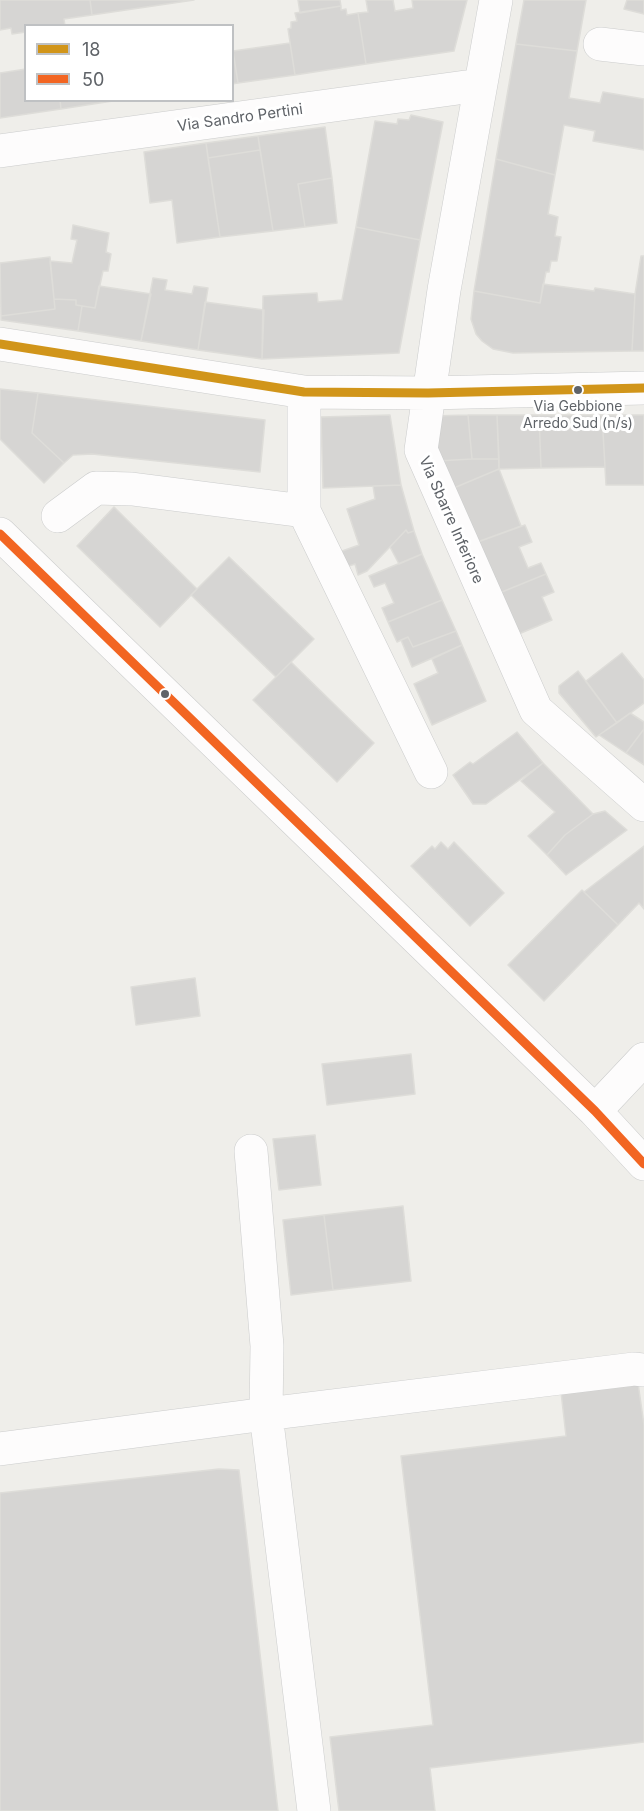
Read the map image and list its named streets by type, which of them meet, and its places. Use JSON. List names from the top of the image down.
{
  "streets": {
    "street": ["Via Sandro Pertini", "Via Sbarre Inferiore"]
  },
  "crossings": [
    ["Via Sandro Pertini", "Via Sbarre Inferiore"]
  ],
  "places": ["Via Gebbione Arredo Sud (n/s)"],
  "lines": ["transit line 18", "transit line 50"],
  "legend": ["18", "50"]
}
